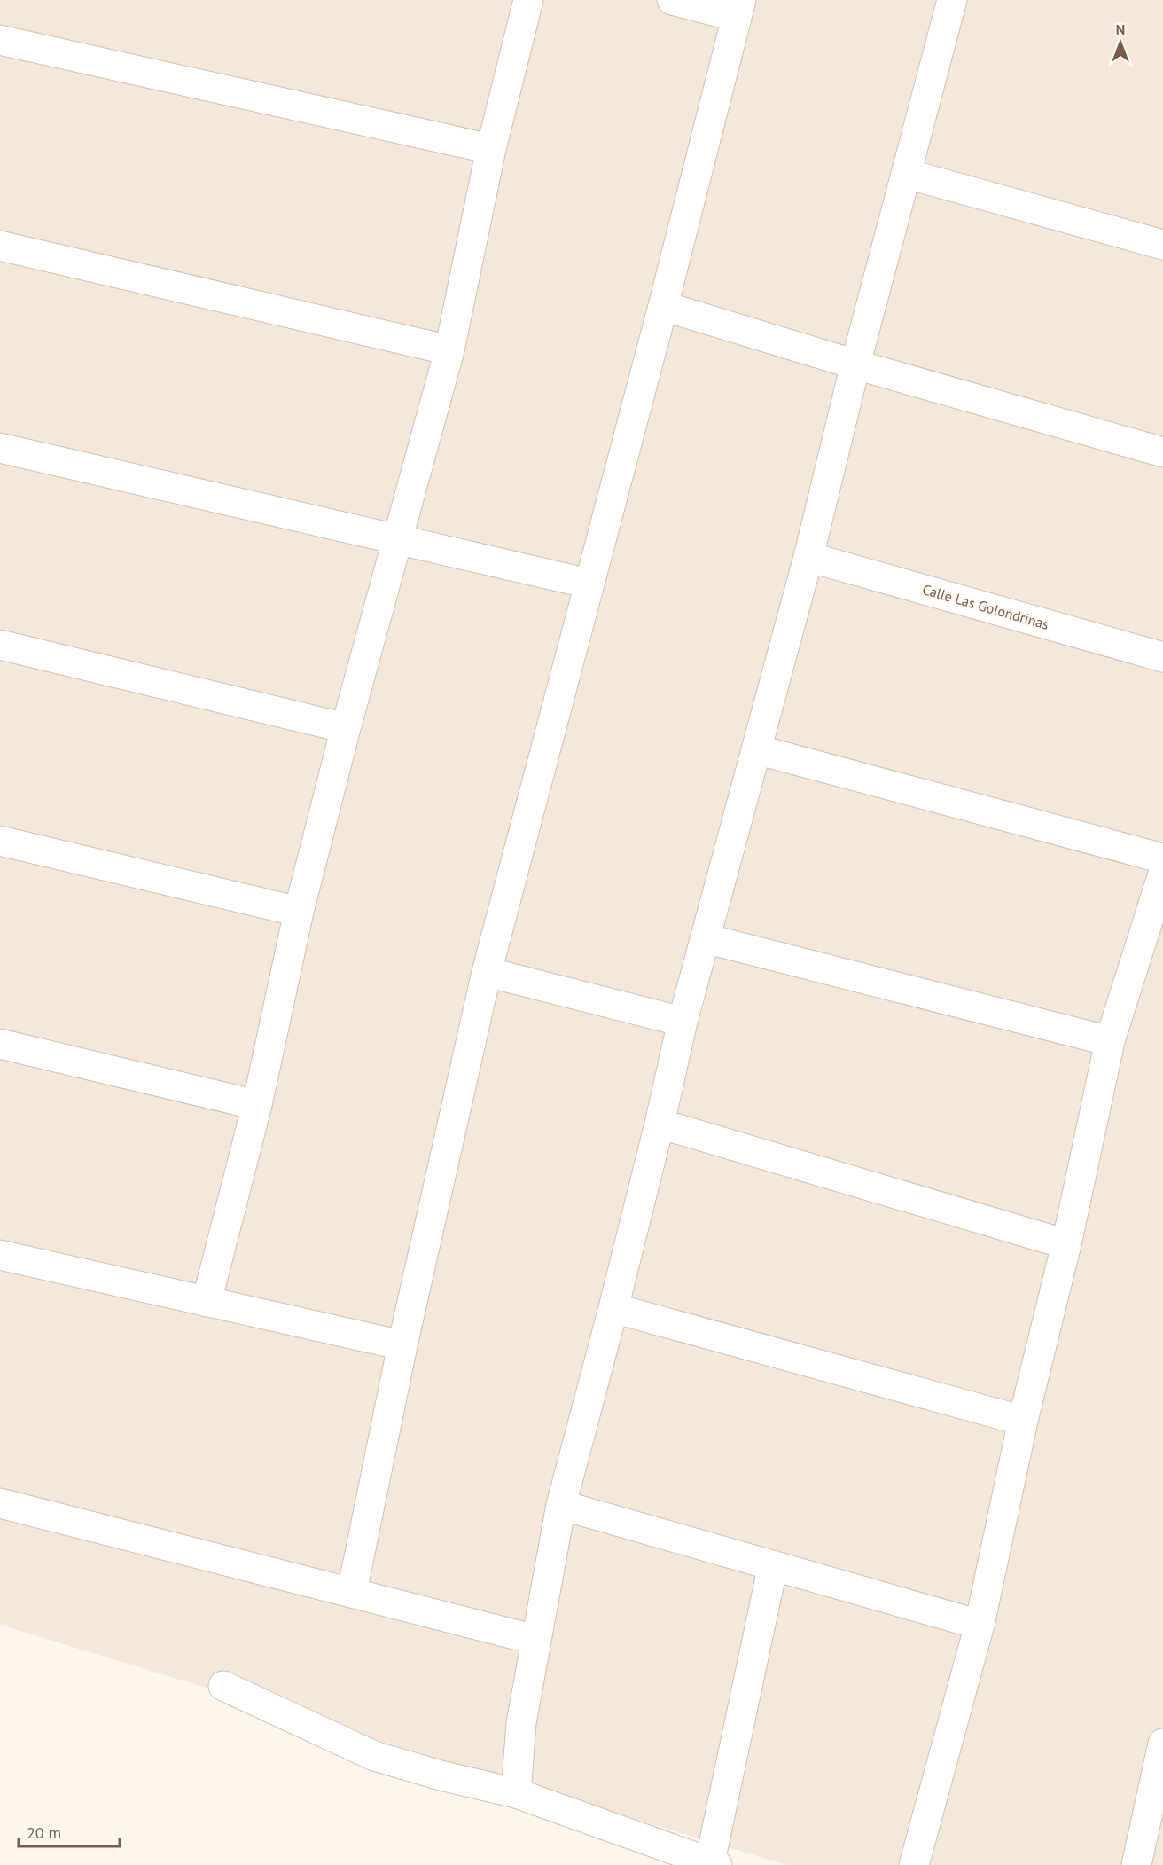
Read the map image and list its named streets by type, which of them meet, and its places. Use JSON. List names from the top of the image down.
{
  "streets": {
    "street": ["Calle Las Golondrinas"]
  },
  "scale_bar": "20 m",
  "north": "top"
}
